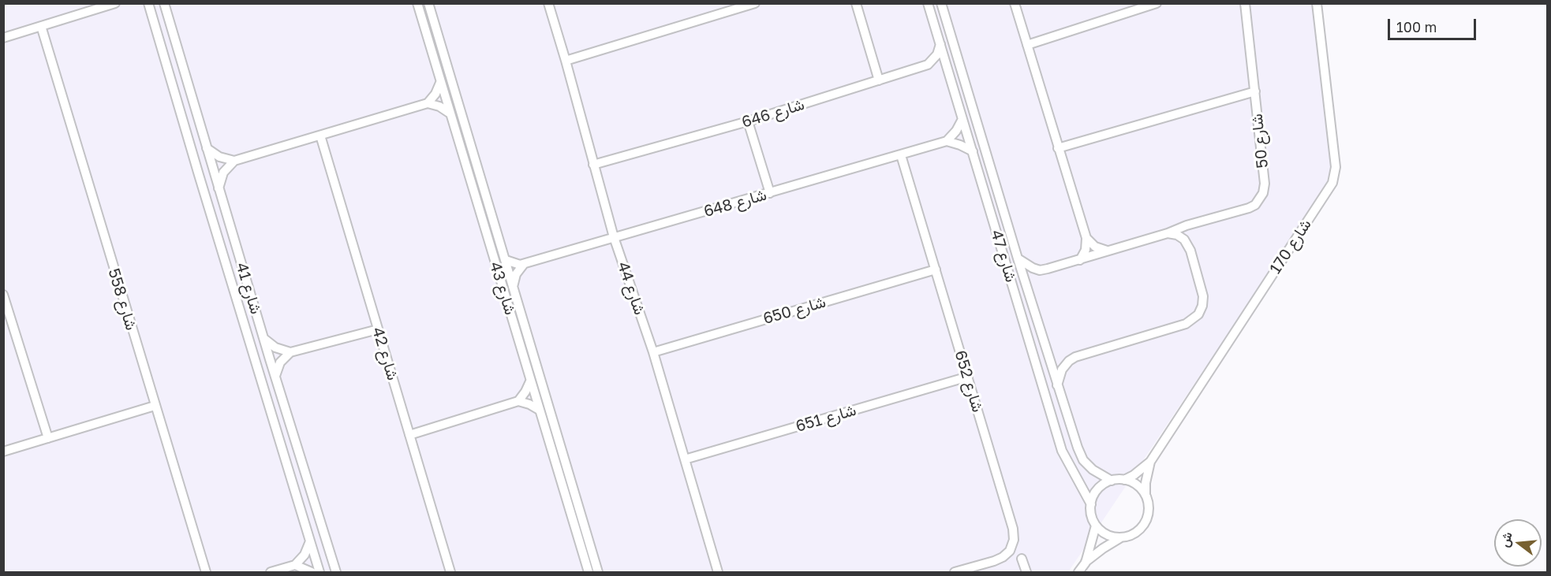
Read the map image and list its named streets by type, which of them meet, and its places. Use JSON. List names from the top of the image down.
{
  "streets": {
    "street": [
      "شارع 646",
      "شارع 50",
      "شارع 648",
      "شارع 170",
      "شارع 47",
      "شارع 41",
      "شارع 43",
      "شارع 44",
      "شارع 558",
      "شارع 650",
      "شارع 42",
      "شارع 652",
      "شارع 651"
    ]
  },
  "crossings": [
    ["شارع 646", "شارع 47"],
    ["شارع 646", "شارع 44"],
    ["شارع 50", "شارع 47"],
    ["شارع 648", "شارع 43"],
    ["شارع 648", "شارع 44"],
    ["شارع 648", "شارع 652"],
    ["شارع 170", "شارع 47"],
    ["شارع 44", "شارع 650"],
    ["شارع 44", "شارع 651"],
    ["شارع 650", "شارع 652"],
    ["شارع 652", "شارع 651"]
  ],
  "scale_bar": "100 m",
  "north": "left"
}
